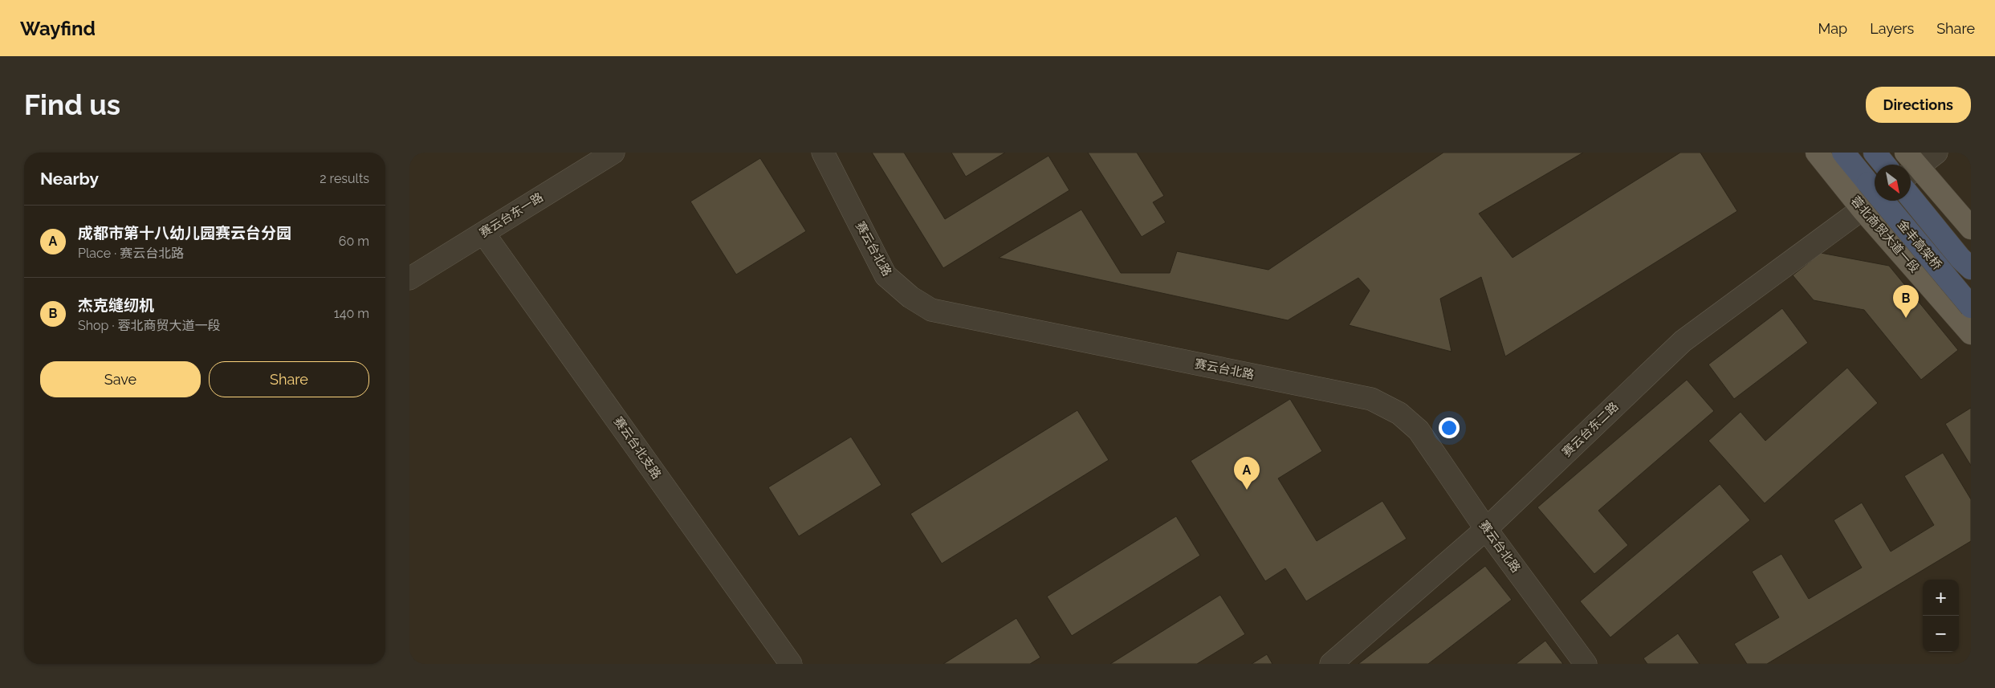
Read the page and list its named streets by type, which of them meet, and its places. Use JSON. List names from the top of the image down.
{
  "streets": {
    "highway": ["金丰高架桥"],
    "main road": ["蓉北商贸大道一段"],
    "street": [
      "赛云台东一路",
      "赛云台北路",
      "赛云台东二路",
      "赛云台北支路"
    ]
  },
  "crossings": [
    ["赛云台东一路", "赛云台北支路"],
    ["蓉北商贸大道一段", "赛云台东二路"],
    ["金丰高架桥", "赛云台东二路"],
    ["赛云台北路", "赛云台东二路"]
  ],
  "north": "bottom right",
  "page": {
    "header": "Wayfind",
    "nav": ["Map", "Layers", "Share"],
    "buttons": [
      "Directions",
      ["Save", "Share"]
    ],
    "title": "Find us",
    "heading": ["Nearby", "2 results"],
    "list": [
      {
        "mark": "A",
        "name": "成都市第十八幼儿园赛云台分园",
        "note": "Place · 赛云台北路",
        "value": "60 m"
      },
      {
        "mark": "B",
        "name": "杰克缝纫机",
        "note": "Shop · 蓉北商贸大道一段",
        "value": "140 m"
      }
    ],
    "pins": ["B", "A"],
    "map_buttons": ["+", "−"]
  }
}
